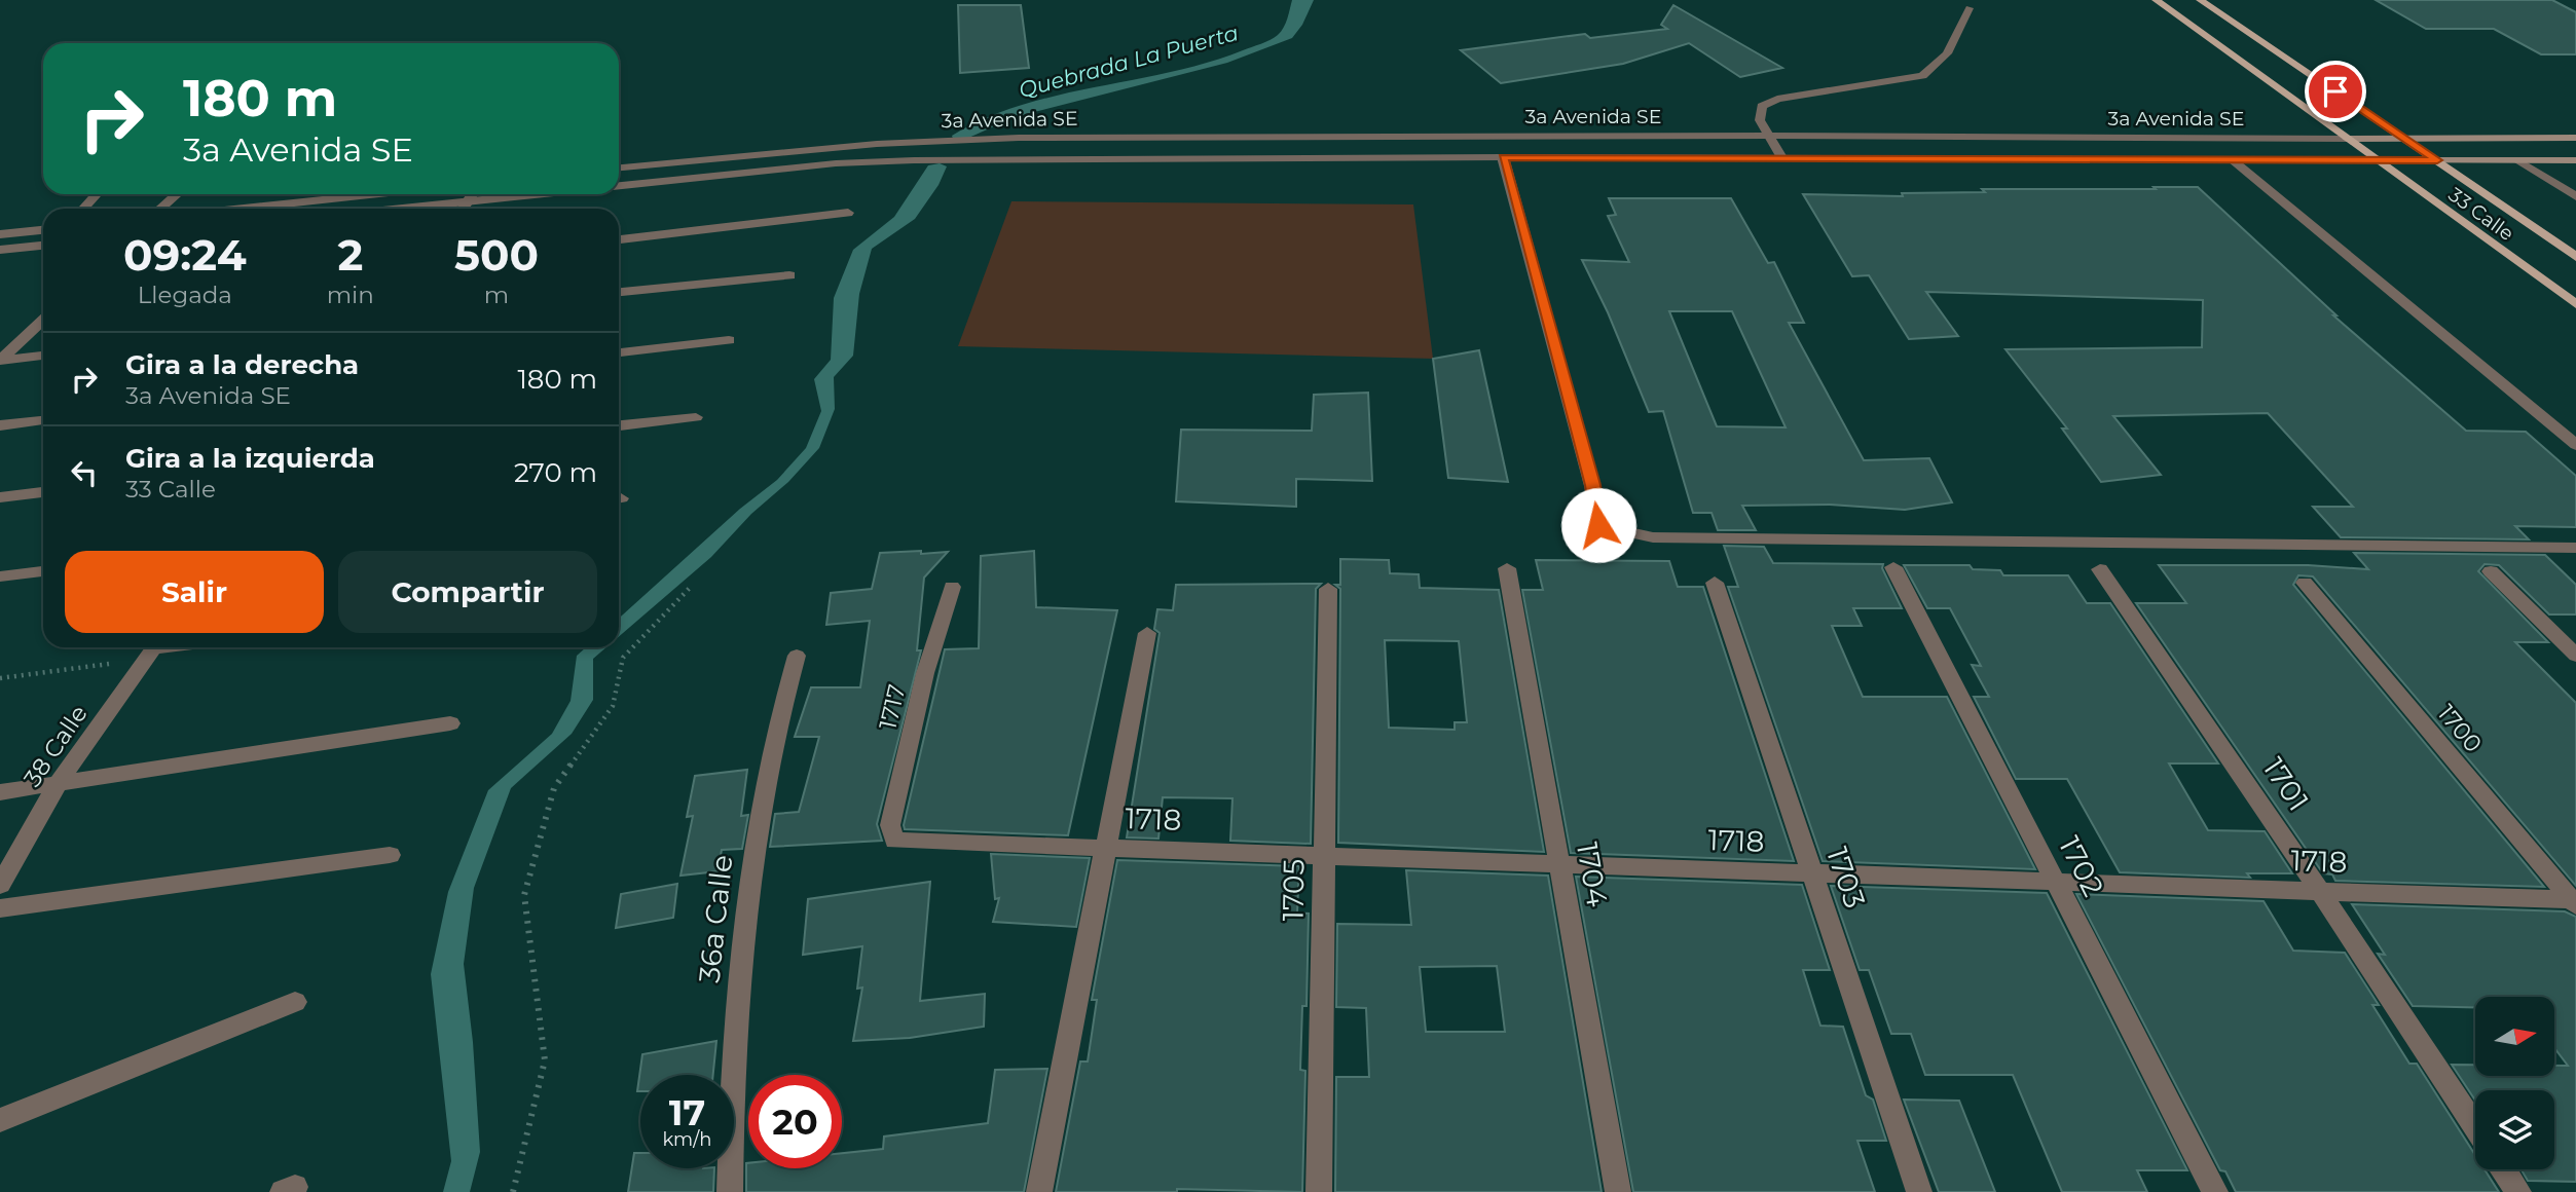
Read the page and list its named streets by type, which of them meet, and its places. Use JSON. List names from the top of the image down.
{
  "streets": {
    "main road": ["3a Avenida SE", "33 Calle"],
    "street": [
      "1717",
      "1700",
      "38 Calle",
      "1701",
      "1718",
      "1702",
      "1704",
      "1703",
      "1705",
      "36a Calle"
    ]
  },
  "crossings": [
    ["3a Avenida SE", "33 Calle"],
    ["1717", "1718"],
    ["1700", "1718"],
    ["1701", "1718"],
    ["1718", "1702"],
    ["1718", "1704"],
    ["1718", "1703"],
    ["1718", "1705"]
  ],
  "water": ["Quebrada La Puerta"],
  "north": "right",
  "page": {
    "turn": ["180 m", "3a Avenida SE"],
    "eta": [
      "09:24",
      "Llegada",
      "2",
      "min",
      "500",
      "m"
    ],
    "list": [
      {
        "name": "Gira a la derecha",
        "note": "3a Avenida SE",
        "value": "180 m"
      },
      {
        "name": "Gira a la izquierda",
        "note": "33 Calle",
        "value": "270 m"
      }
    ],
    "buttons": ["Salir", "Compartir"],
    "speed": "17 km/h",
    "limit": "20"
  }
}
